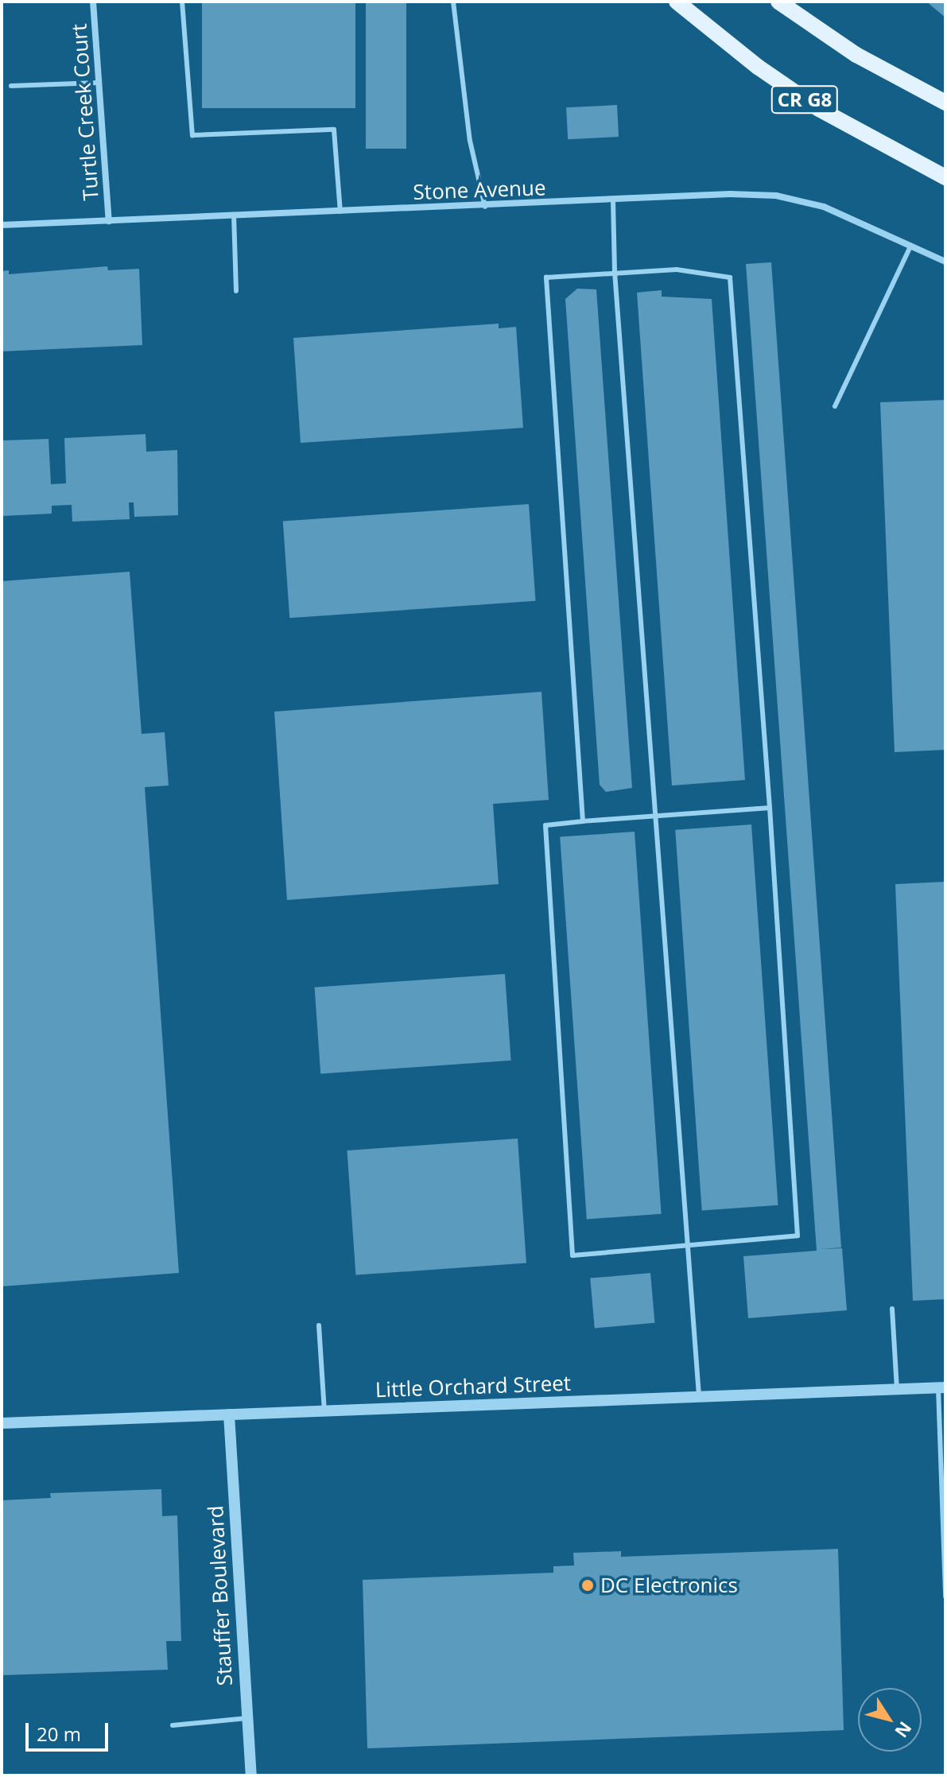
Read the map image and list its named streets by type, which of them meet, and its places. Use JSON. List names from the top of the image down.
{
  "streets": {
    "main road": ["CR G8"],
    "street": [
      "Turtle Creek Court",
      "Stone Avenue",
      "Little Orchard Street",
      "Stauffer Boulevard"
    ]
  },
  "crossings": [
    ["Turtle Creek Court", "Stone Avenue"],
    ["Little Orchard Street", "Stauffer Boulevard"]
  ],
  "places": ["DC Electronics"],
  "scale_bar": "20 m",
  "north": "bottom right"
}
